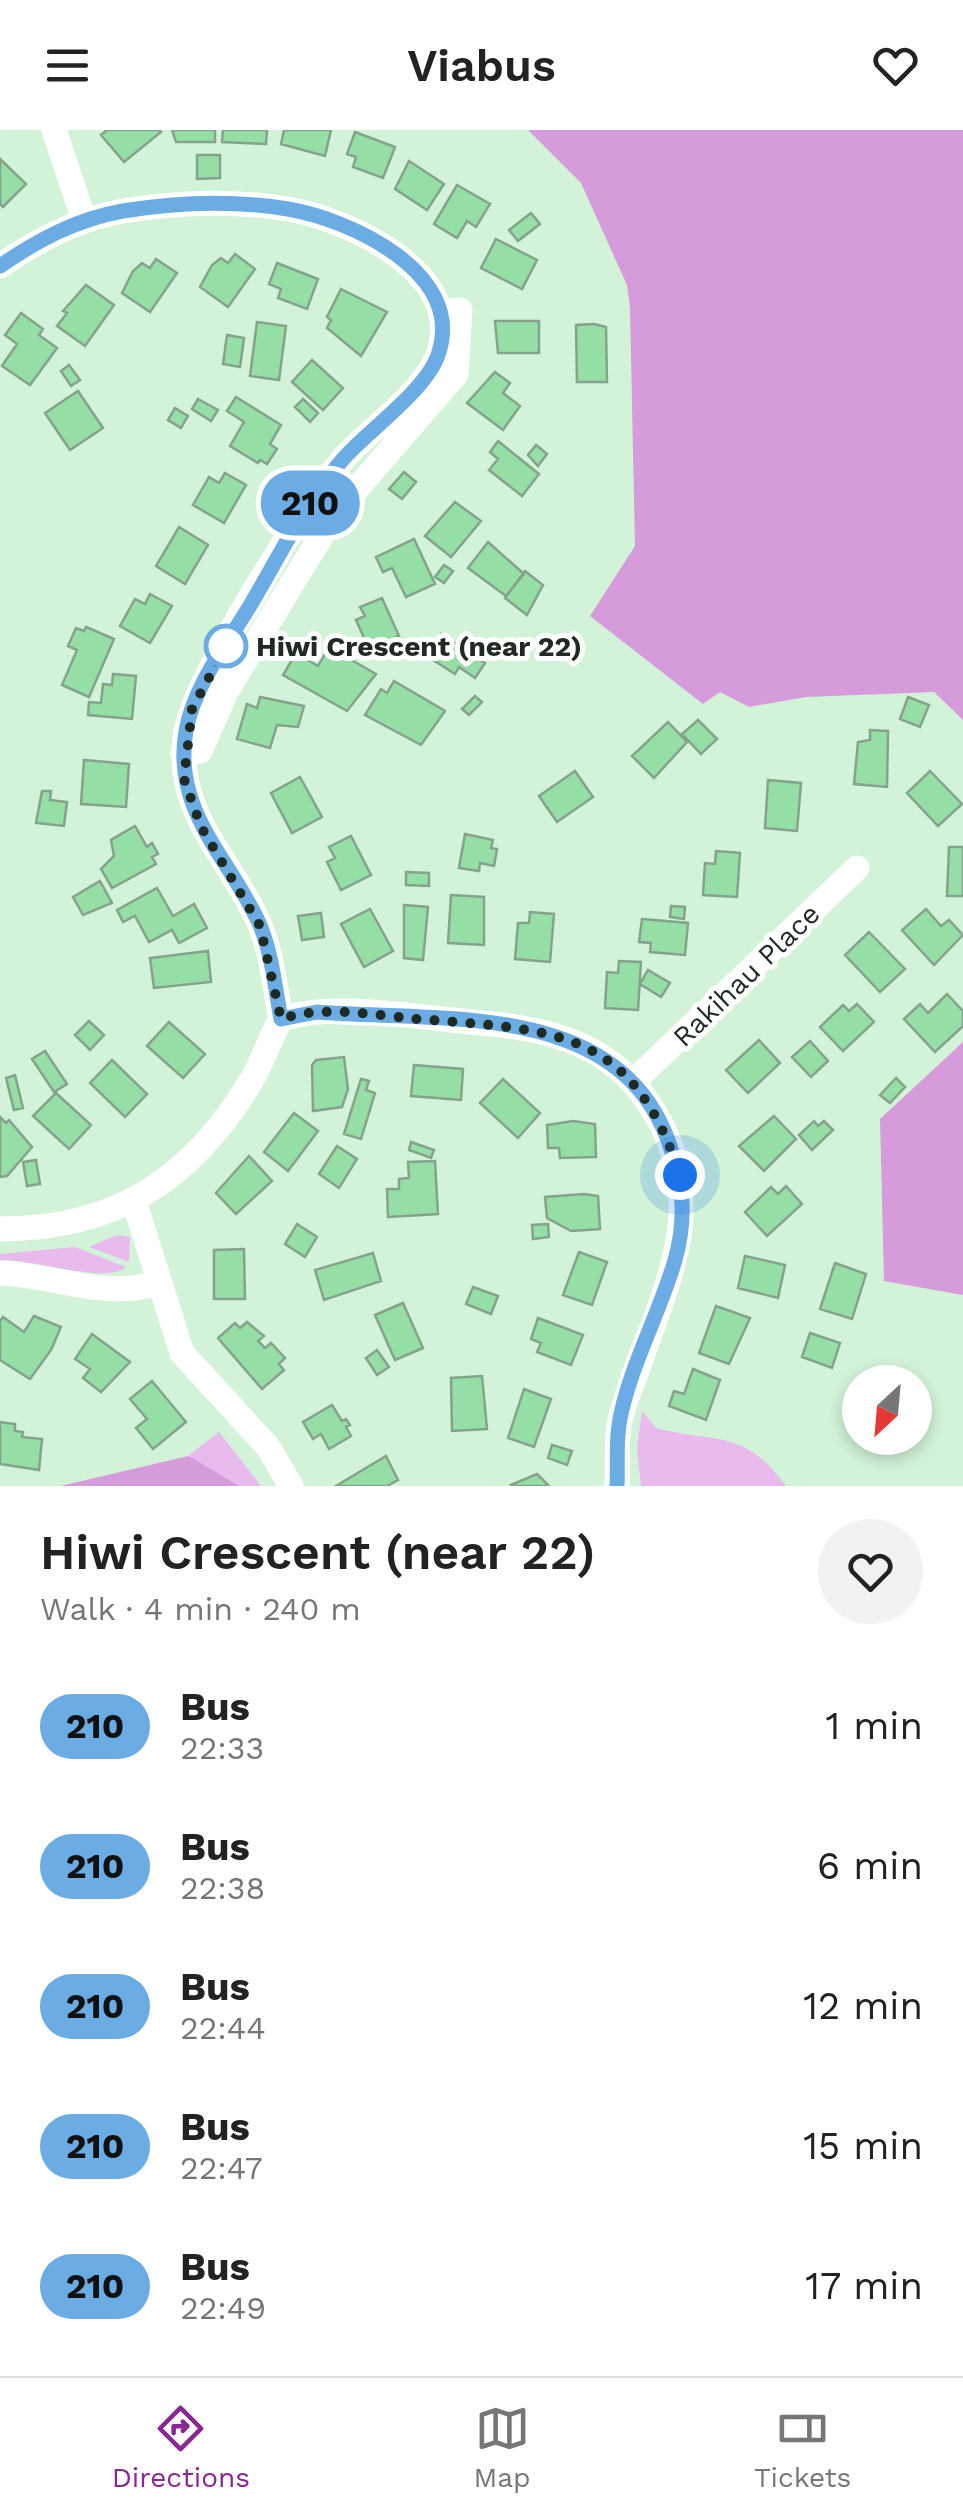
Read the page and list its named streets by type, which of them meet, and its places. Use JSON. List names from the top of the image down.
{
  "streets": {
    "street": ["Rakihau Place"]
  },
  "places": ["Hiwi Crescent (near 22)"],
  "lines": ["bus line 210"],
  "north": "bottom left",
  "page": {
    "header": "Viabus",
    "on_map": "210",
    "heading": ["Hiwi Crescent (near 22)", "Walk · 4 min · 240 m"],
    "list": [
      {
        "mark": "210",
        "name": "Bus",
        "note": "22:33",
        "value": "1 min"
      },
      {
        "mark": "210",
        "name": "Bus",
        "note": "22:38",
        "value": "6 min"
      },
      {
        "mark": "210",
        "name": "Bus",
        "note": "22:44",
        "value": "12 min"
      },
      {
        "mark": "210",
        "name": "Bus",
        "note": "22:47",
        "value": "15 min"
      },
      {
        "mark": "210",
        "name": "Bus",
        "note": "22:49",
        "value": "17 min"
      }
    ],
    "tabs": ["Directions", "Map", "Tickets"]
  }
}
